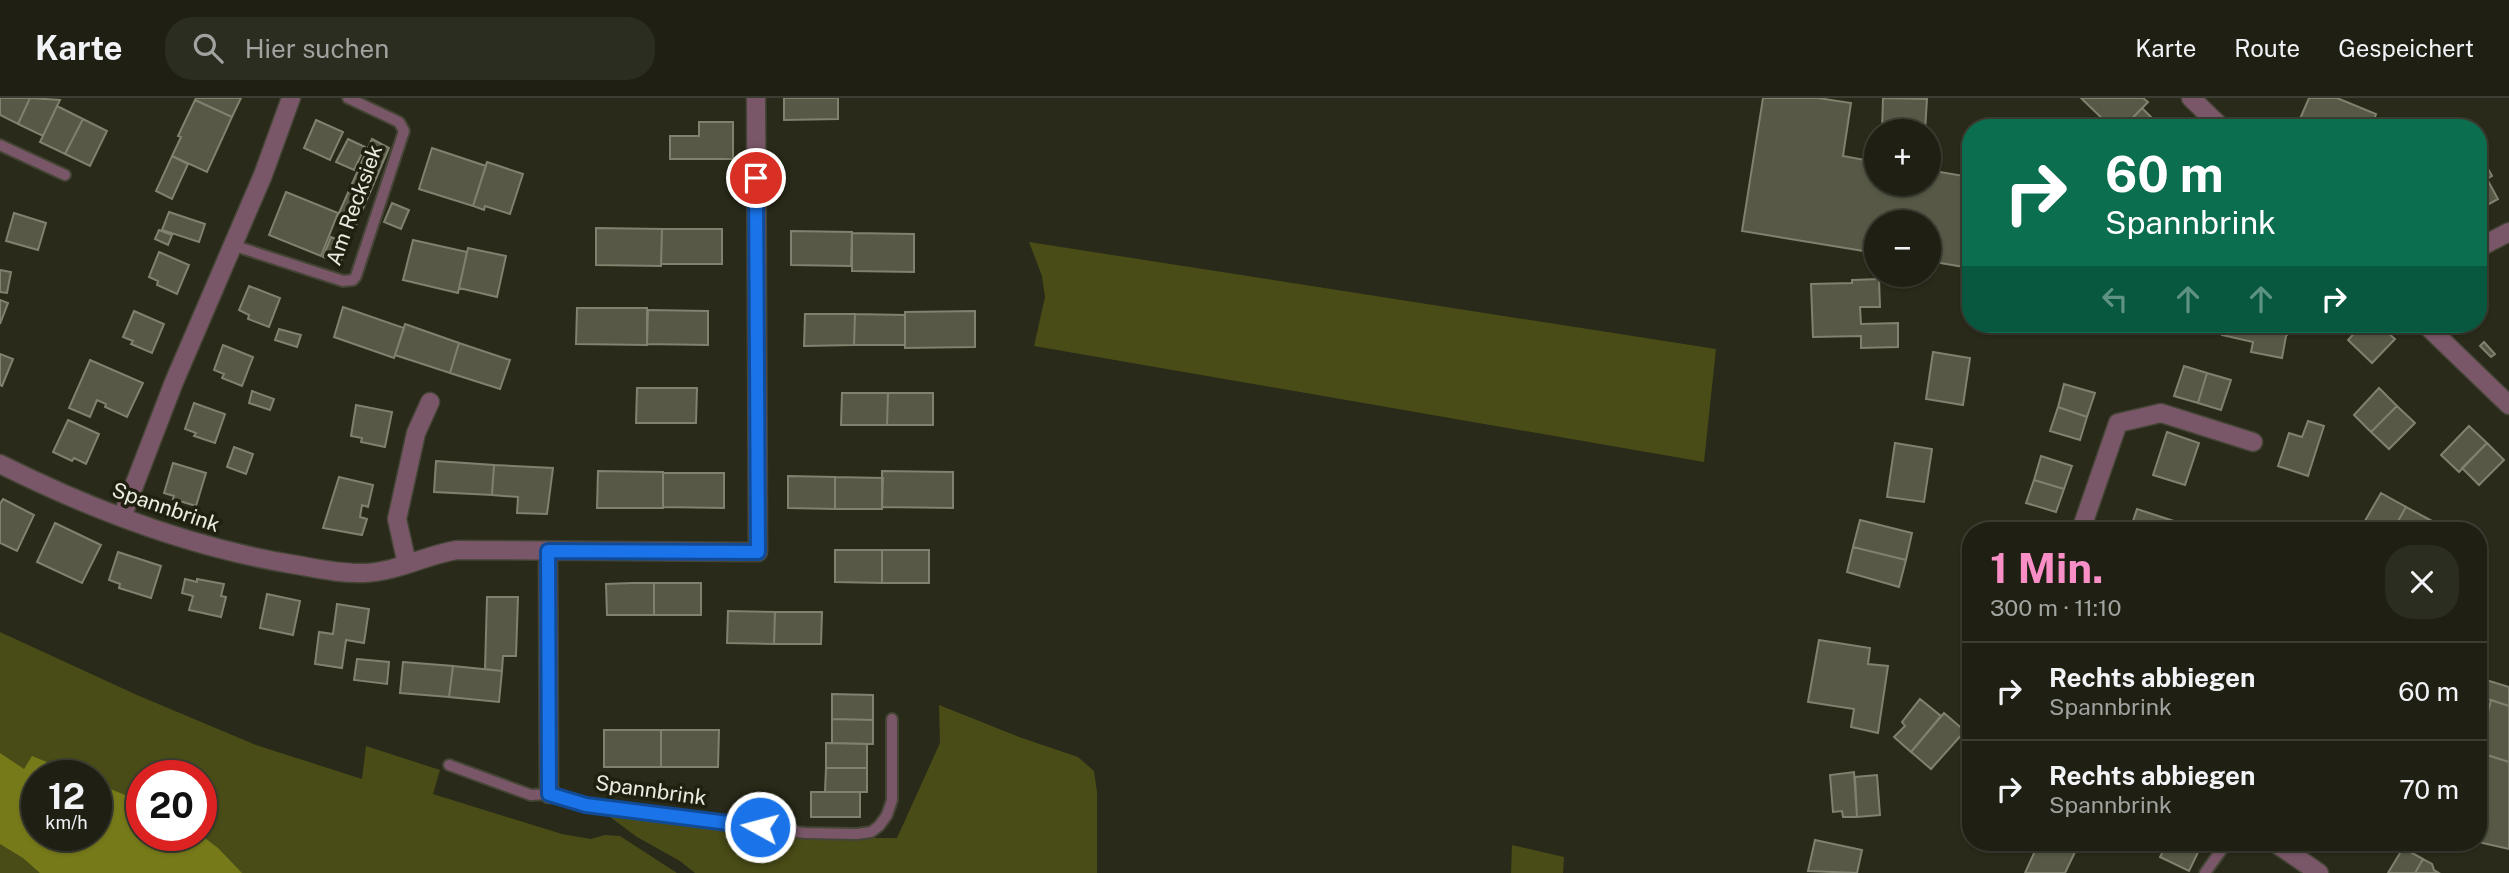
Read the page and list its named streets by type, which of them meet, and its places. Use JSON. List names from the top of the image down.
{
  "streets": {
    "street": ["Spannbrink"],
    "lane": ["Am Recksiek"]
  },
  "page": {
    "header": "Karte",
    "search": "Hier suchen",
    "nav": ["Karte", "Route", "Gespeichert"],
    "map_buttons": ["+", "−"],
    "turn": ["60 m", "Spannbrink"],
    "heading": ["1 Min.", "300 m · 11:10"],
    "list": [
      {
        "name": "Rechts abbiegen",
        "note": "Spannbrink",
        "value": "60 m"
      },
      {
        "name": "Rechts abbiegen",
        "note": "Spannbrink",
        "value": "70 m"
      }
    ],
    "speed": "12 km/h",
    "limit": "20"
  }
}
